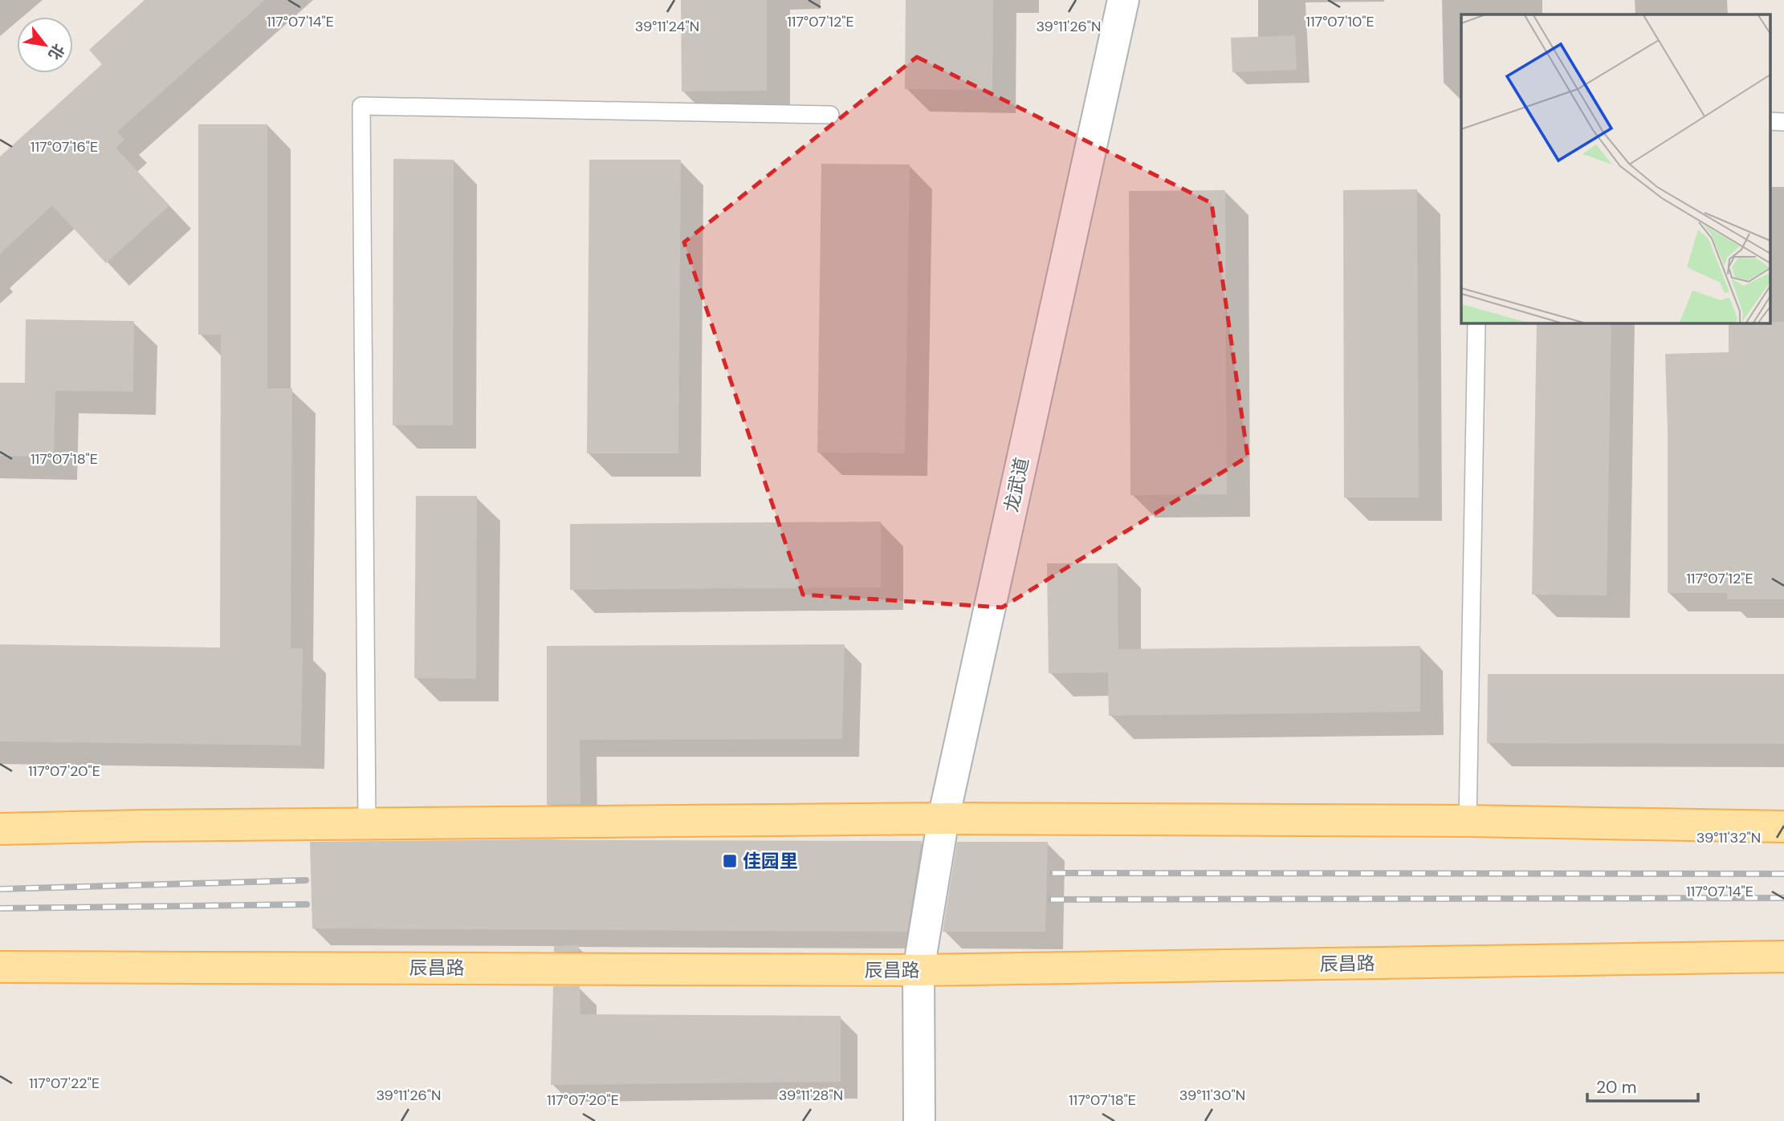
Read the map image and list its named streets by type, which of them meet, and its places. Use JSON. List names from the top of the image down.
{
  "streets": {
    "main road": ["辰昌路"],
    "street": ["龙武道"]
  },
  "crossings": [
    ["龙武道", "辰昌路"]
  ],
  "places": {
    "transit": ["佳园里"]
  },
  "scale_bar": "20 m",
  "north": "bottom right",
  "coordinates": [
    "117°07'14\"E",
    "117°07'12\"E",
    "117°07'10\"E",
    "39°11'24\"N",
    "39°11'26\"N",
    "117°07'16\"E",
    "117°07'18\"E",
    "117°07'20\"E",
    "39°11'32\"N",
    "117°07'22\"E",
    "39°11'28\"N",
    "39°11'30\"N"
  ]
}
